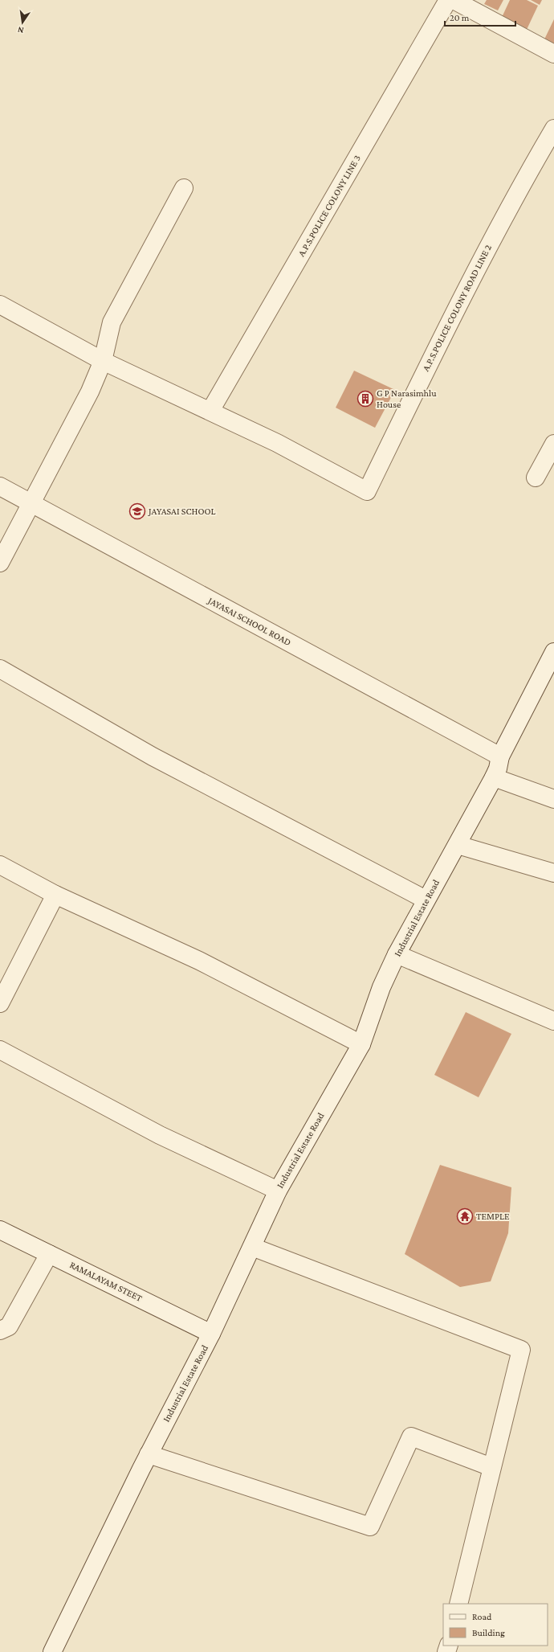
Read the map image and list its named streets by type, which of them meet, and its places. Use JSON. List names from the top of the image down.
{
  "streets": {
    "street": [
      "A.P.S.POLICE COLONY LINE 3",
      "A.P.S.POLICE COLONY ROAD LINE 2",
      "JAYASAI SCHOOL ROAD",
      "Industrial Estate Road",
      "RAMALAYAM STEET"
    ]
  },
  "crossings": [
    ["A.P.S.POLICE COLONY LINE 3", "A.P.S.POLICE COLONY ROAD LINE 2"],
    ["JAYASAI SCHOOL ROAD", "Industrial Estate Road"],
    ["Industrial Estate Road", "RAMALAYAM STEET"]
  ],
  "places": {
    "building": ["G P Narasimhlu House"],
    "school or university": ["JAYASAI SCHOOL"],
    "temple": ["TEMPLE"]
  },
  "legend": ["Road", "Building"],
  "scale_bar": "20 m",
  "north": "bottom"
}
